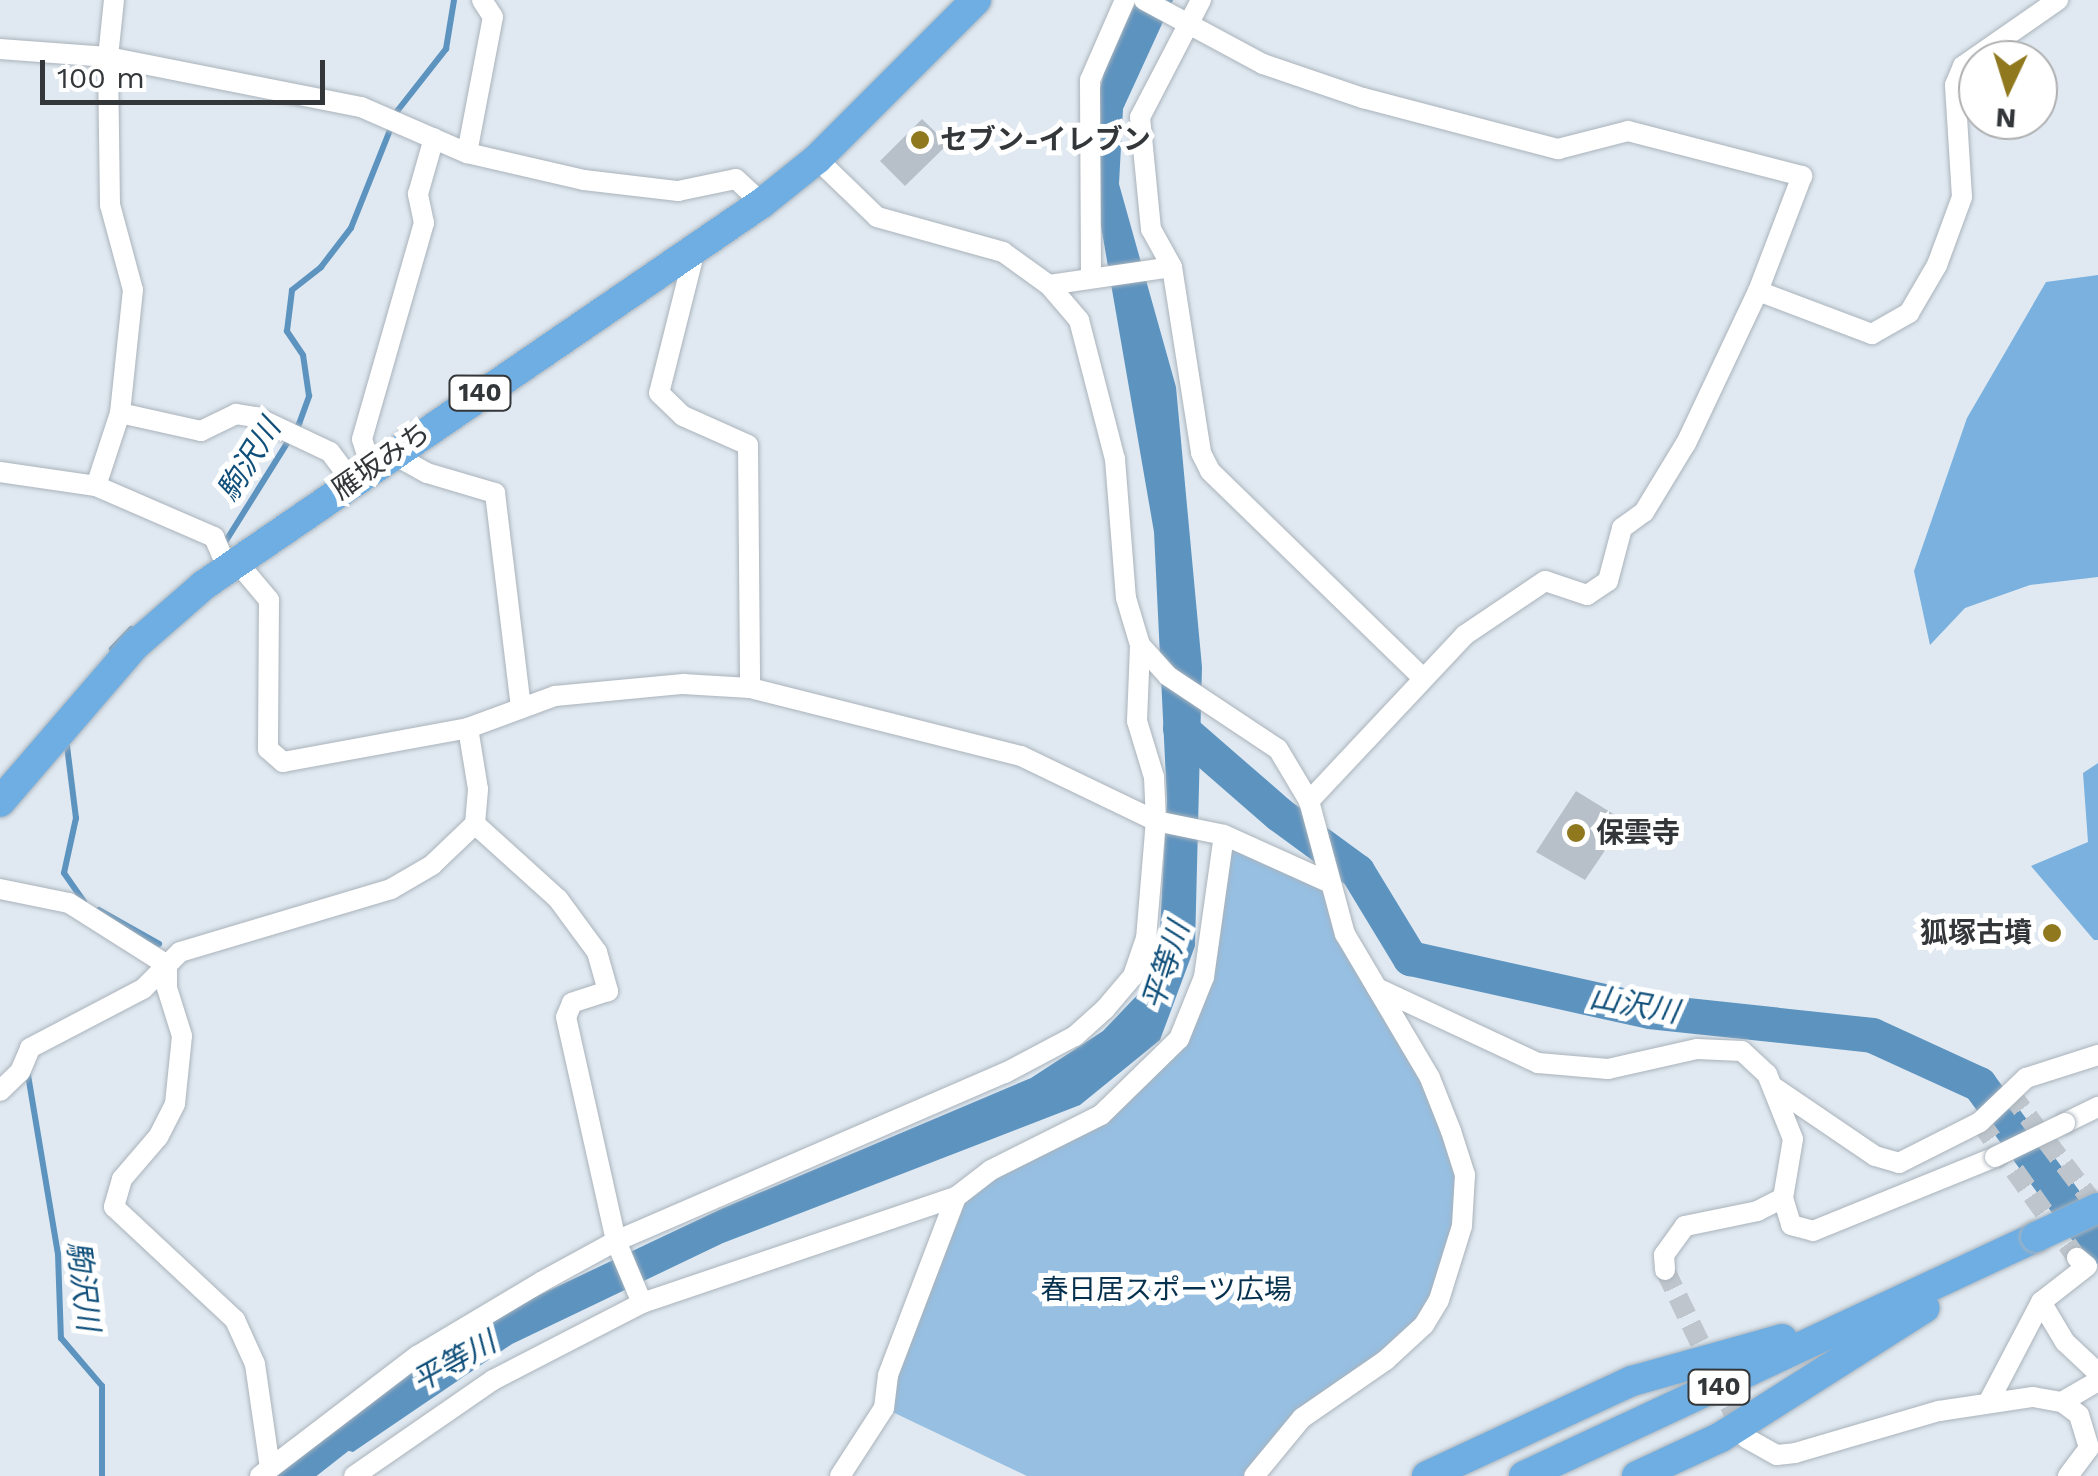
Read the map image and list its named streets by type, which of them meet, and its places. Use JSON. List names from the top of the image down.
{
  "streets": {
    "highway": ["140", "雁坂みち"]
  },
  "water": ["駒沢川", "平等川", "山沢川"],
  "parks": ["春日居スポーツ広場"],
  "places": ["セブン-イレブン", "保雲寺", "狐塚古墳"],
  "scale_bar": "100 m",
  "north": "bottom"
}
